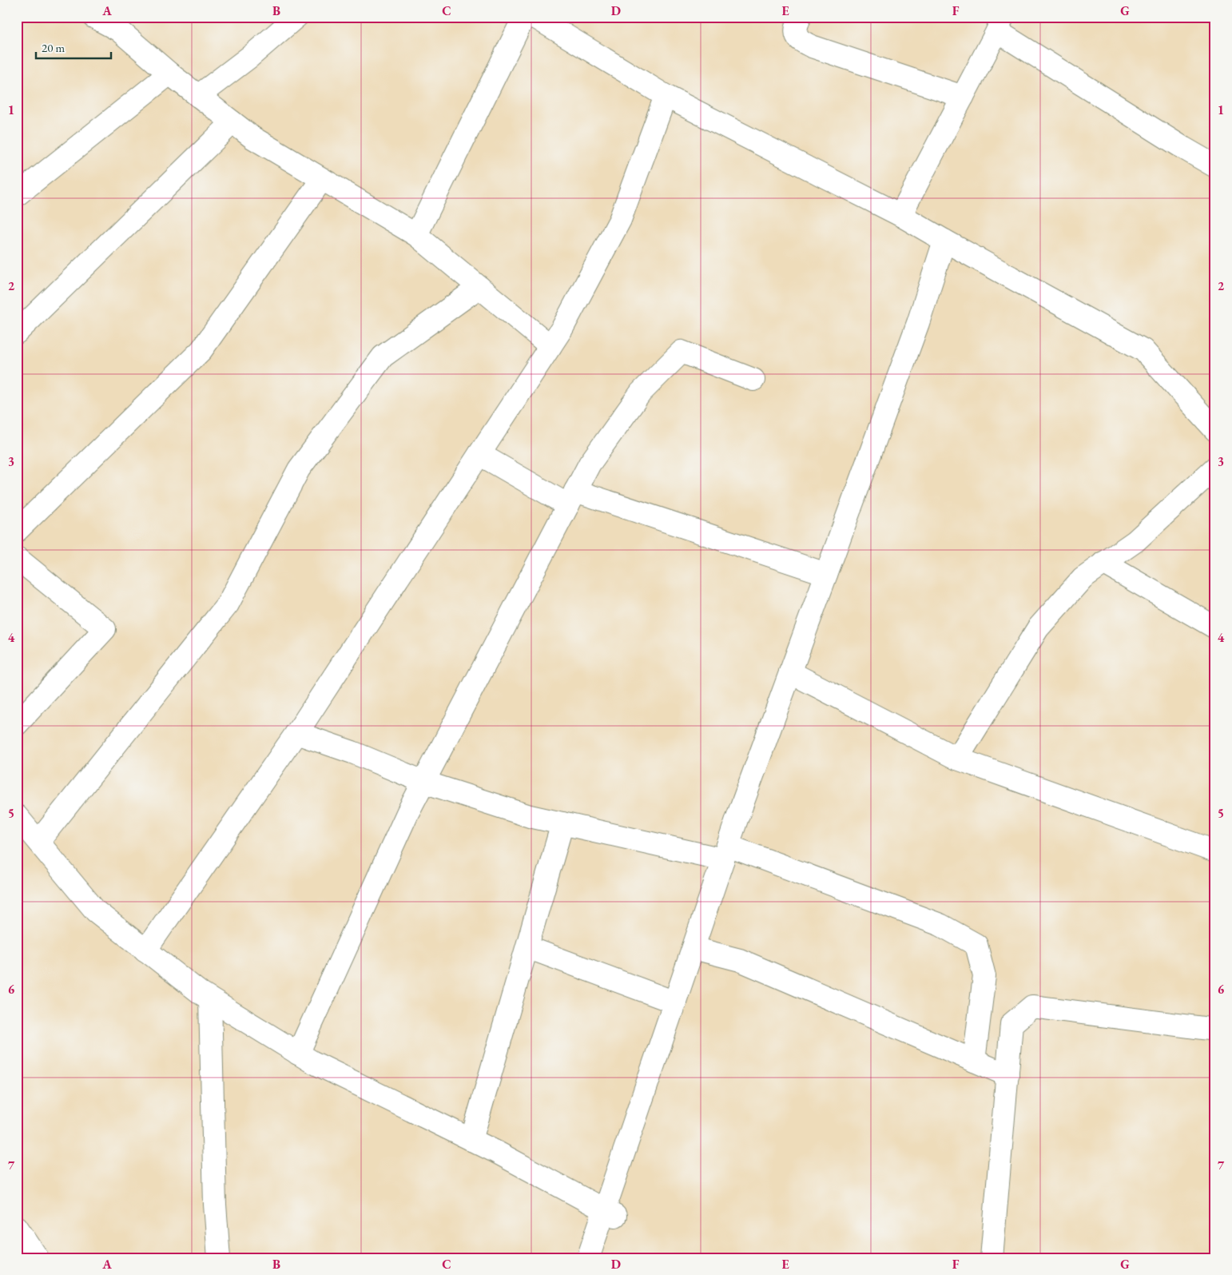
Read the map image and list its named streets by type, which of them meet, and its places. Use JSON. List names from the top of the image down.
{
  "scale_bar": "20 m",
  "grid": {
    "columns": [
      "A",
      "B",
      "C",
      "D",
      "E",
      "F",
      "G"
    ],
    "rows": [
      "1",
      "2",
      "3",
      "4",
      "5",
      "6",
      "7"
    ]
  }
}
